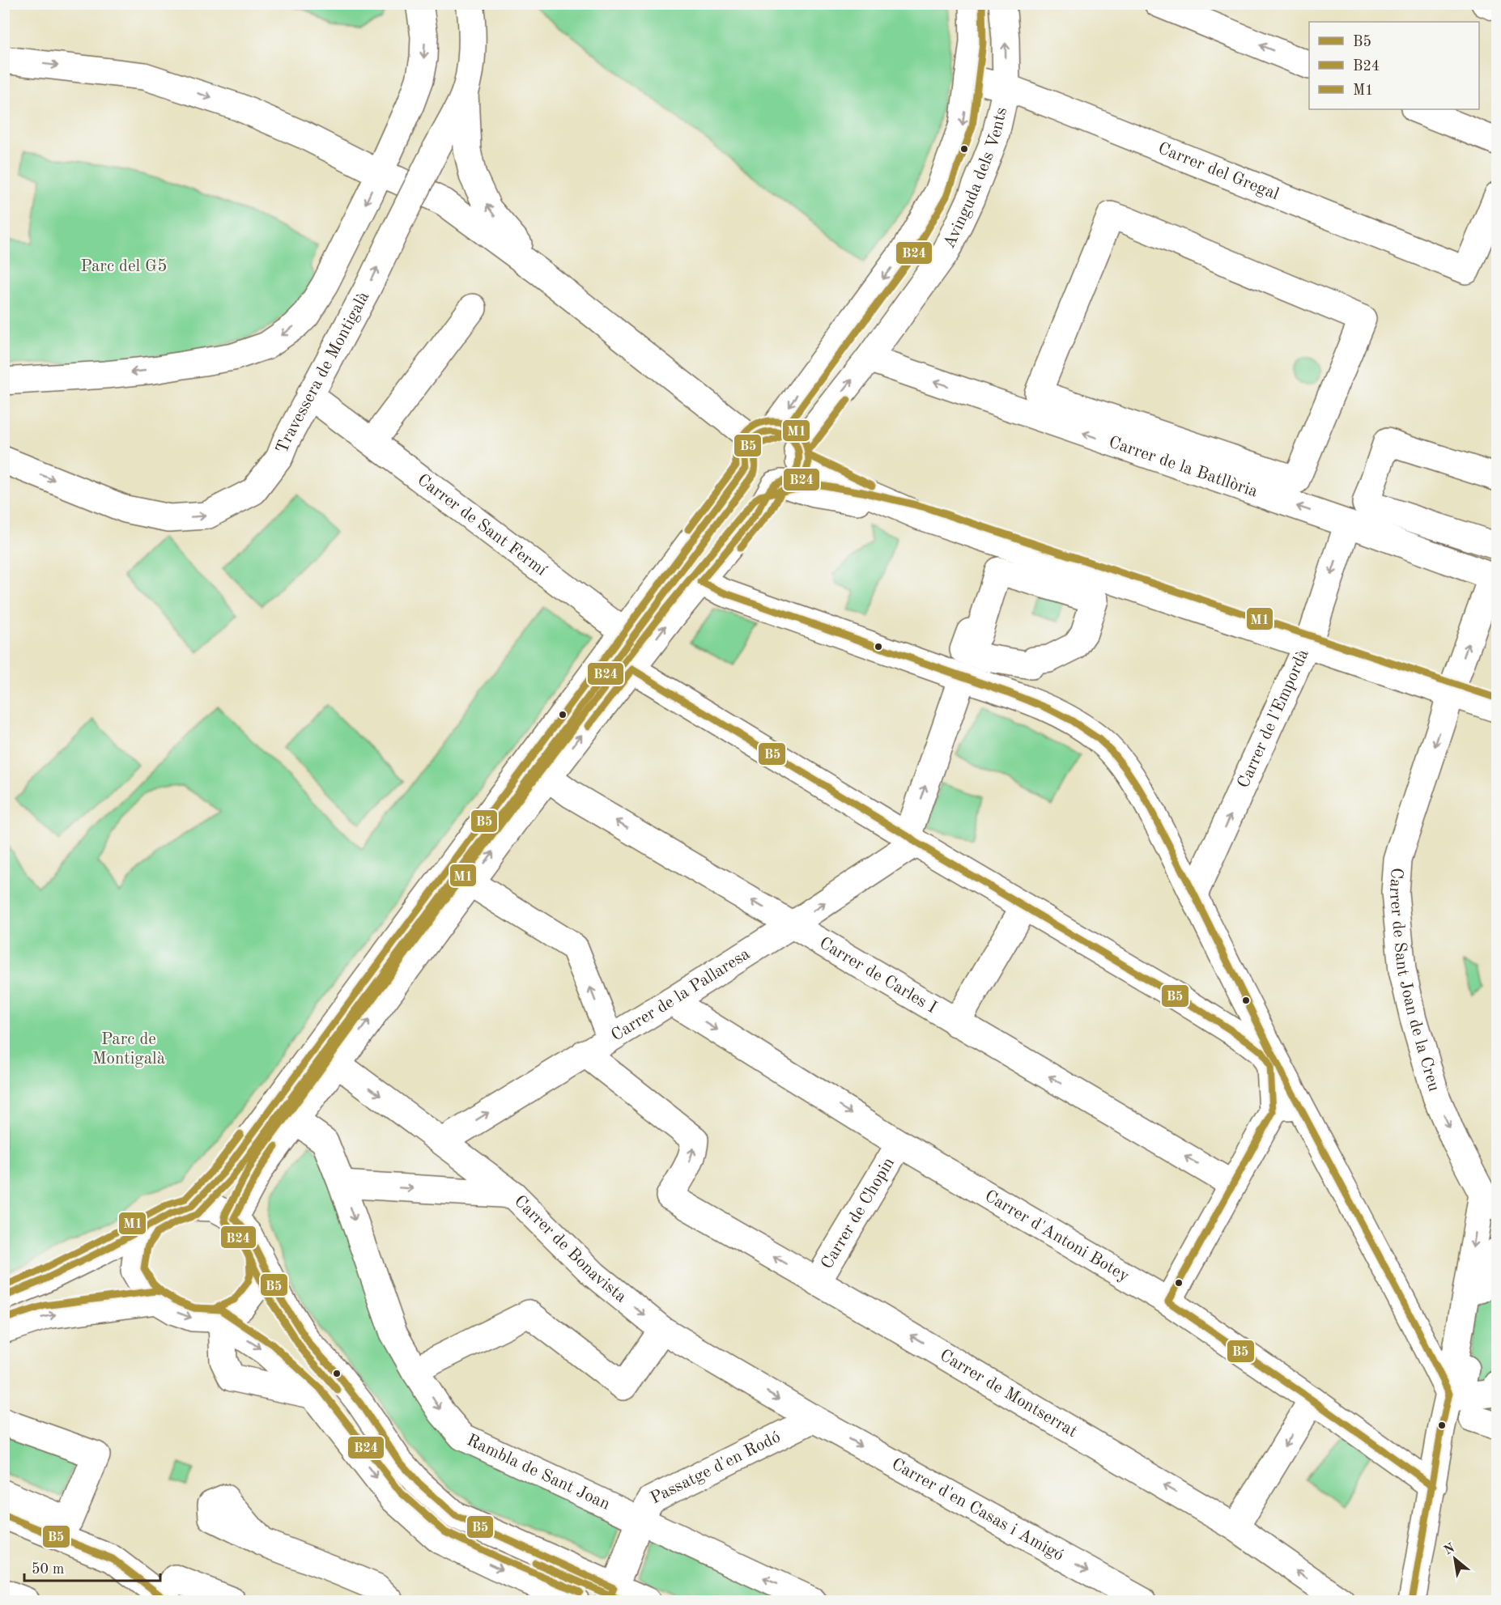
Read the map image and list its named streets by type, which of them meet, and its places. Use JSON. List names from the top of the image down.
{
  "streets": {
    "street": [
      "Carrer del Gregal",
      "Avinguda dels Vents",
      "Travessera de Montigalà",
      "Carrer de la Batllòria",
      "Carrer de Sant Fermí",
      "Carrer de l'Empordà",
      "Carrer de Carles I",
      "Carrer de Sant Joan de la Creu",
      "Carrer de la Pallaresa",
      "Carrer de Chopin",
      "Carrer d'Antoni Botey",
      "Carrer de Bonavista",
      "Carrer de Montserrat",
      "Passatge d'en Rodó",
      "Rambla de Sant Joan",
      "Carrer d'en Casas i Amigó"
    ]
  },
  "crossings": [
    ["Carrer del Gregal", "Avinguda dels Vents"],
    ["Avinguda dels Vents", "Carrer de la Batllòria"],
    ["Travessera de Montigalà", "Carrer de Sant Fermí"],
    ["Carrer de la Batllòria", "Carrer de l'Empordà"],
    ["Carrer de la Batllòria", "Carrer de Sant Joan de la Creu"],
    ["Carrer de Carles I", "Carrer de la Pallaresa"],
    ["Carrer de la Pallaresa", "Carrer d'Antoni Botey"],
    ["Carrer de la Pallaresa", "Carrer de Bonavista"],
    ["Carrer de la Pallaresa", "Carrer de Montserrat"],
    ["Carrer de Chopin", "Carrer d'Antoni Botey"],
    ["Carrer de Chopin", "Carrer de Montserrat"],
    ["Carrer de Bonavista", "Passatge d'en Rodó"],
    ["Carrer de Bonavista", "Carrer d'en Casas i Amigó"],
    ["Passatge d'en Rodó", "Rambla de Sant Joan"],
    ["Passatge d'en Rodó", "Carrer d'en Casas i Amigó"]
  ],
  "one_way": ["Travessera de Montigalà", "Carrer de Montserrat", "Carrer d'en Casas i Amigó"],
  "parks": ["Parc del G5", "Parc de Montigalà"],
  "lines": ["transit line B24", "transit line M1", "transit line B5"],
  "legend": ["B5", "B24", "M1"],
  "scale_bar": "50 m",
  "north": "top left"
}
